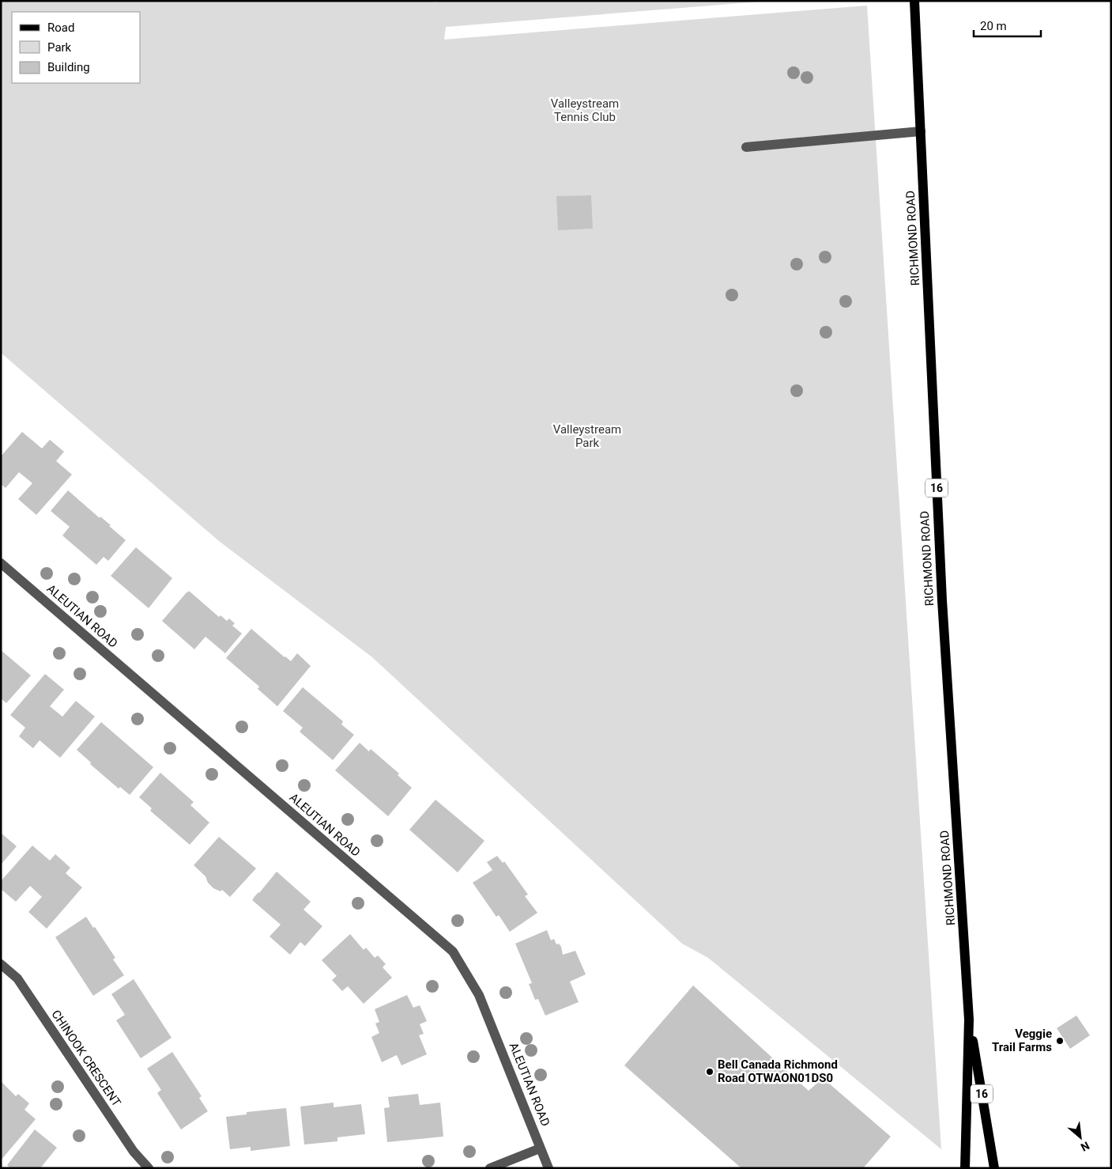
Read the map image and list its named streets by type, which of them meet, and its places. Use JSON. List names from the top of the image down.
{
  "streets": {
    "main road": ["RICHMOND ROAD", "16"],
    "street": ["ALEUTIAN ROAD", "CHINOOK CRESCENT"]
  },
  "parks": ["Valleystream Tennis Club", "Valleystream Park"],
  "places": ["Veggie Trail Farms", "Bell Canada Richmond Road OTWAON01DS0"],
  "legend": ["Road", "Park", "Building"],
  "scale_bar": "20 m",
  "north": "bottom right"
}
